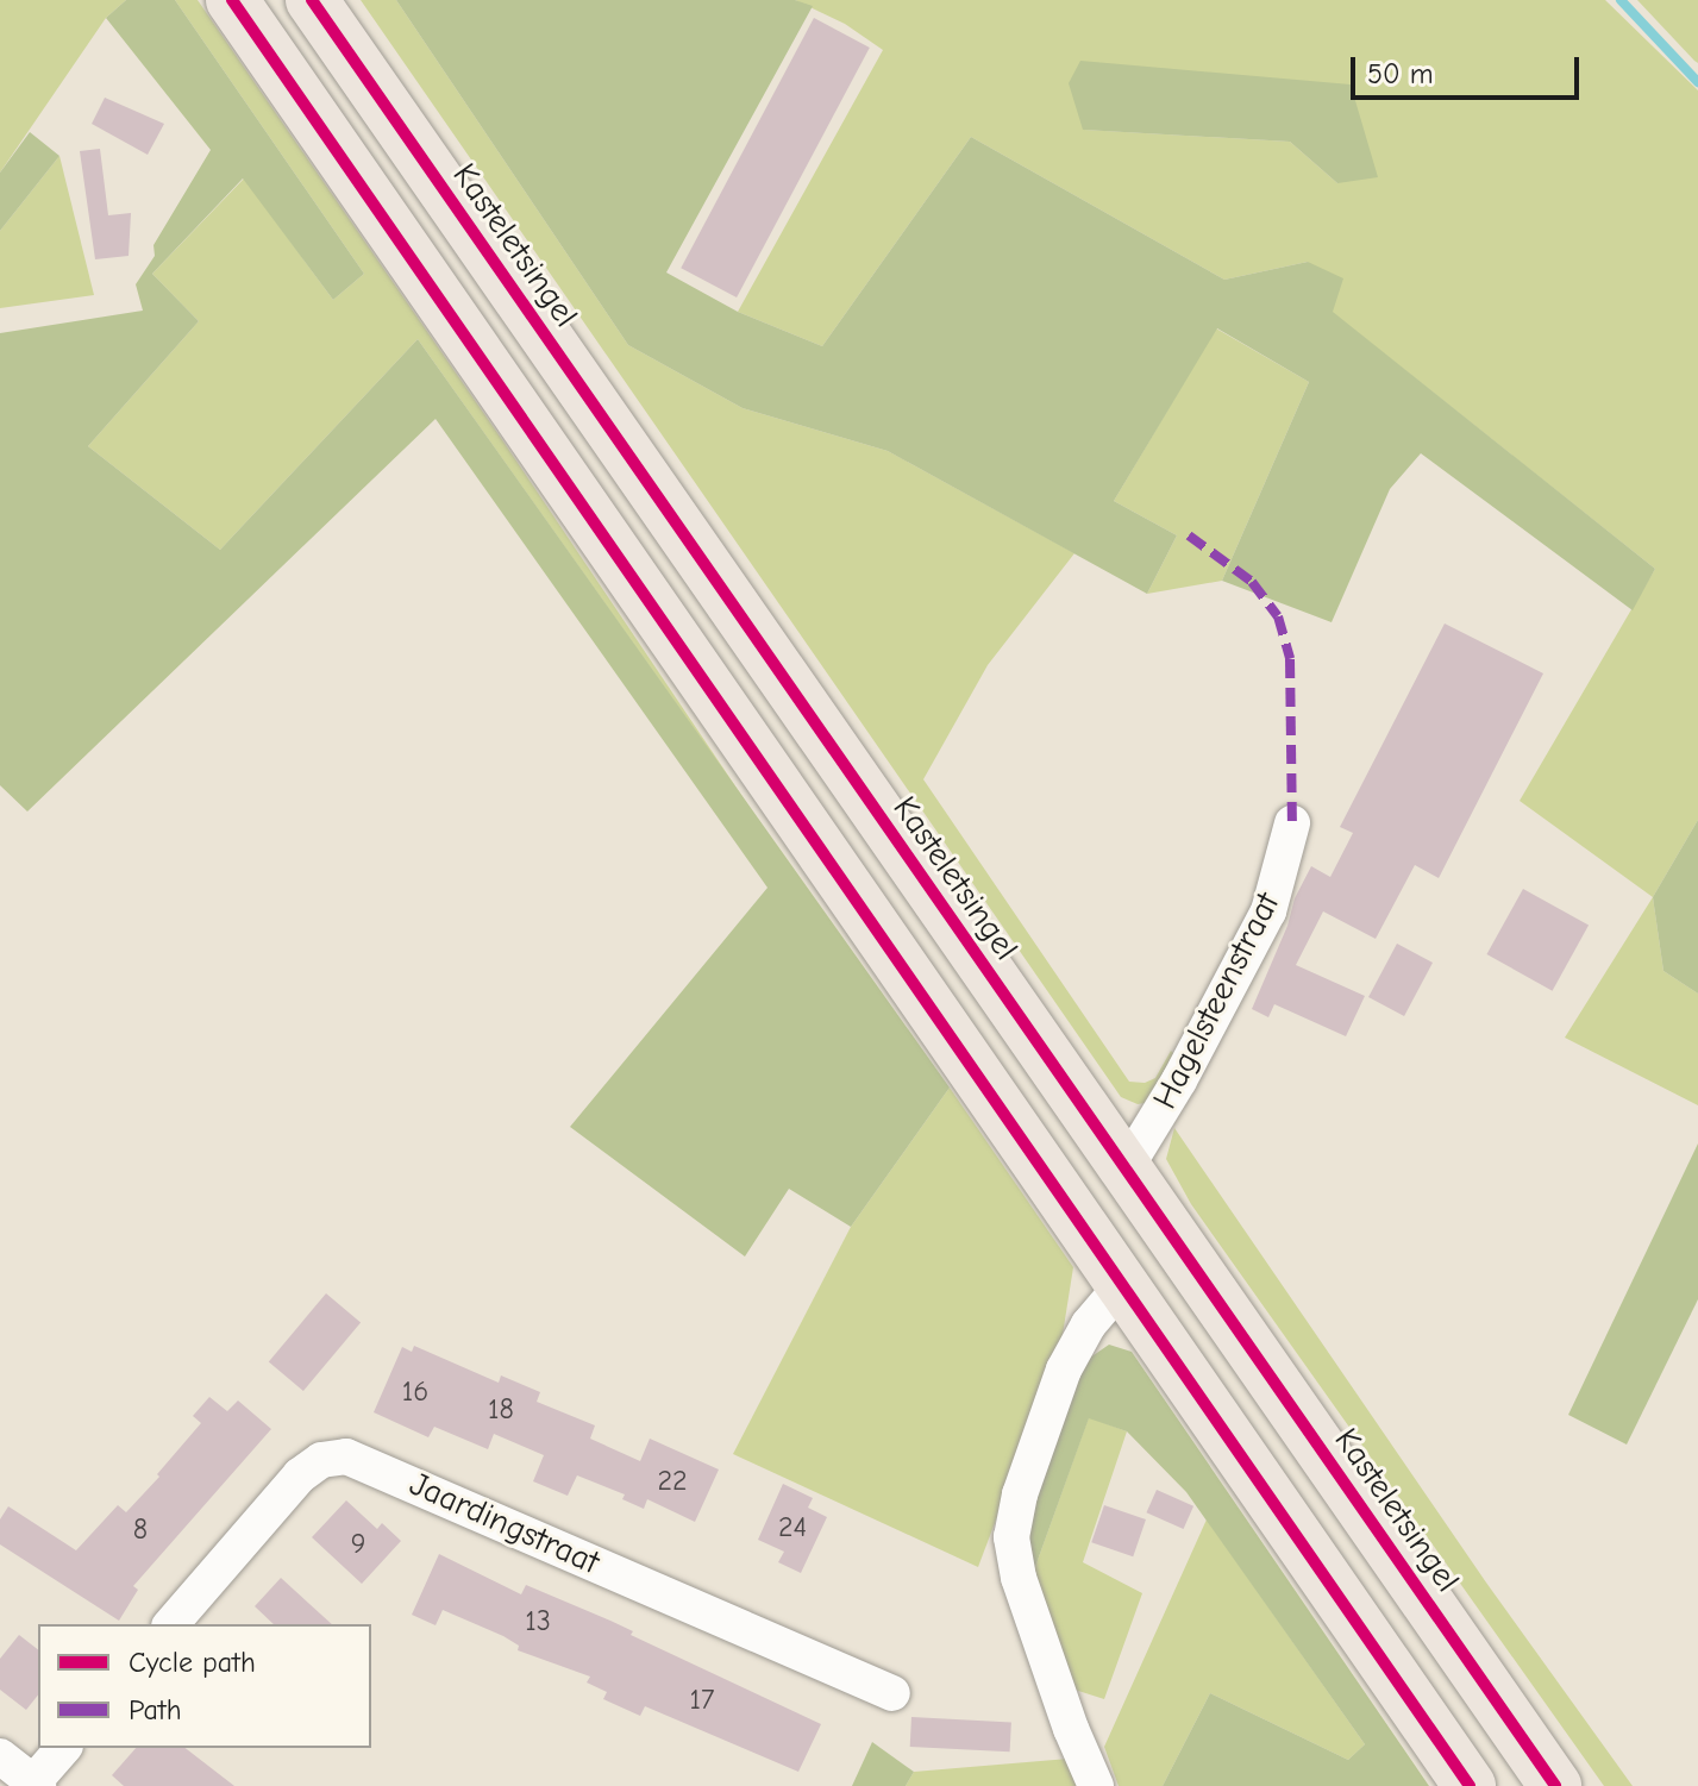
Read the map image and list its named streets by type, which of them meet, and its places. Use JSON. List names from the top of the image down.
{
  "streets": {
    "main road": ["Kasteletsingel"],
    "street": ["Hagelsteenstraat", "Jaardingstraat"]
  },
  "crossings": [
    ["Kasteletsingel", "Hagelsteenstraat"]
  ],
  "house_numbers": [
    "16",
    "18",
    "22",
    "24",
    "8",
    "9",
    "13",
    "17"
  ],
  "legend": ["Cycle path", "Path"],
  "scale_bar": "50 m"
}
